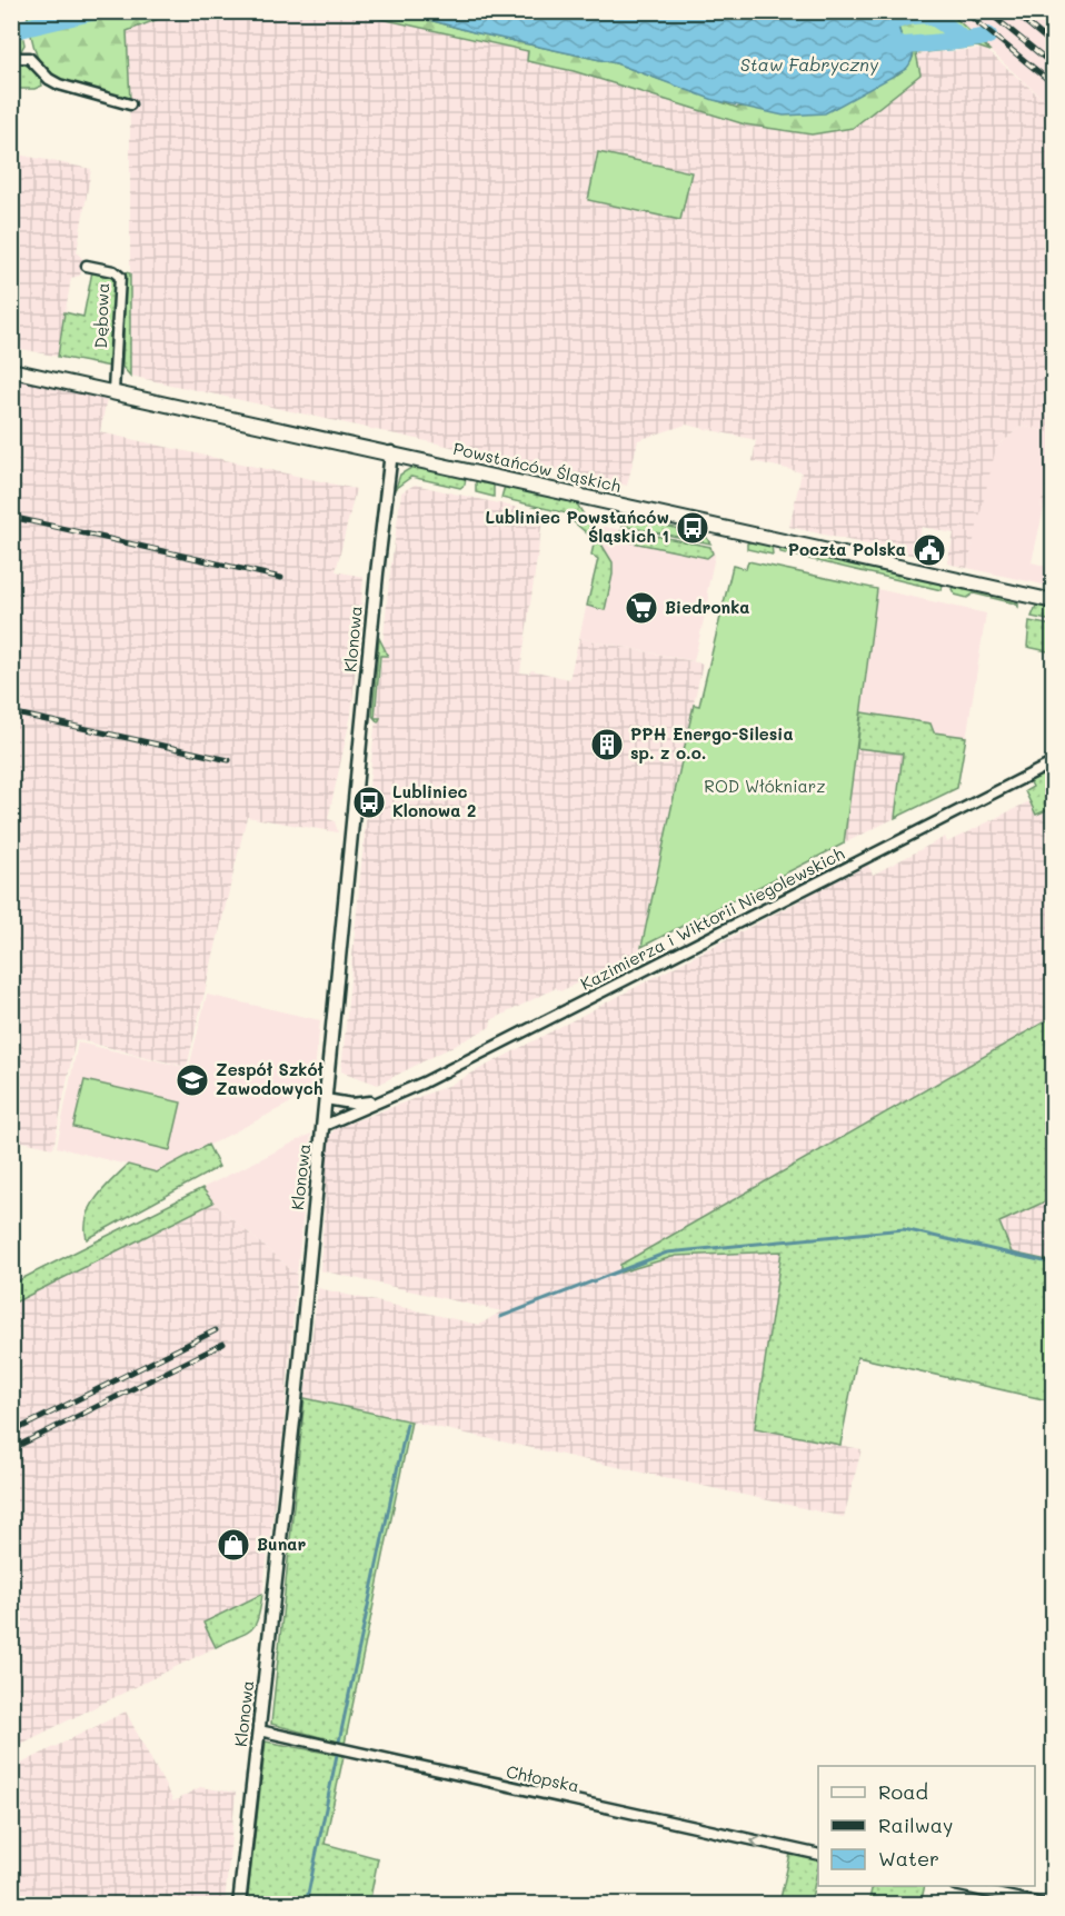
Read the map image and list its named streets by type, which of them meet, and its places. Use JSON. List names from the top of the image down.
{
  "streets": {
    "main road": ["Powstańców Śląskich"],
    "street": [
      "Dębowa",
      "Klonowa",
      "Kazimierza i Wiktorii Niegolewskich",
      "Chłopska"
    ]
  },
  "crossings": [
    ["Dębowa", "Powstańców Śląskich"],
    ["Powstańców Śląskich", "Klonowa"],
    ["Klonowa", "Chłopska"]
  ],
  "one_way": ["Chłopska"],
  "water": ["Staw Fabryczny"],
  "parks": ["ROD Włókniarz"],
  "places": {
    "bus stop": ["Lubliniec Powstańców Śląskich 1", "Lubliniec Klonowa 2"],
    "public building": ["Poczta Polska"],
    "supermarket": ["Biedronka"],
    "building": ["PPH Energo-Silesia sp. z o.o."],
    "school or university": ["Zespół Szkół Zawodowych"],
    "shop": ["Bunar"]
  },
  "legend": ["Road", "Railway", "Water"]
}
